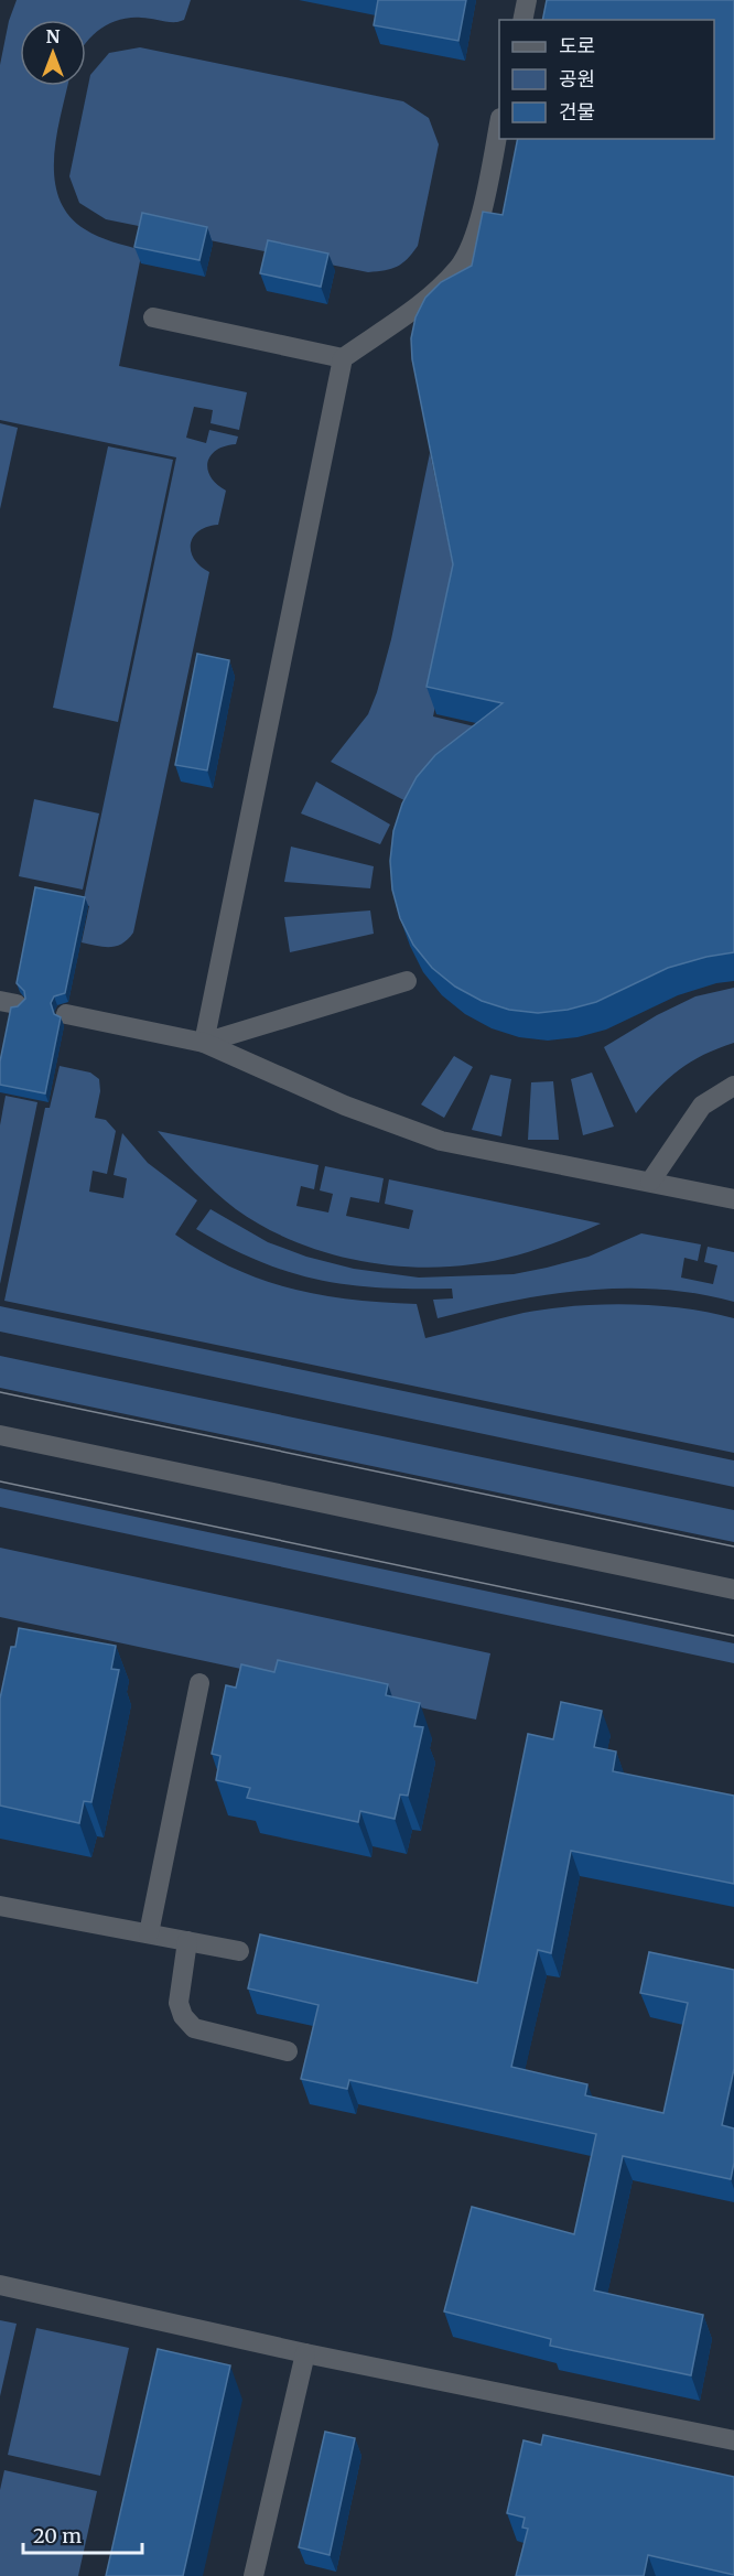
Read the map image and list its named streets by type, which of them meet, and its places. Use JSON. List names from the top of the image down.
{
  "legend": ["도로", "공원", "건물"],
  "scale_bar": "20 m",
  "north": "top"
}
